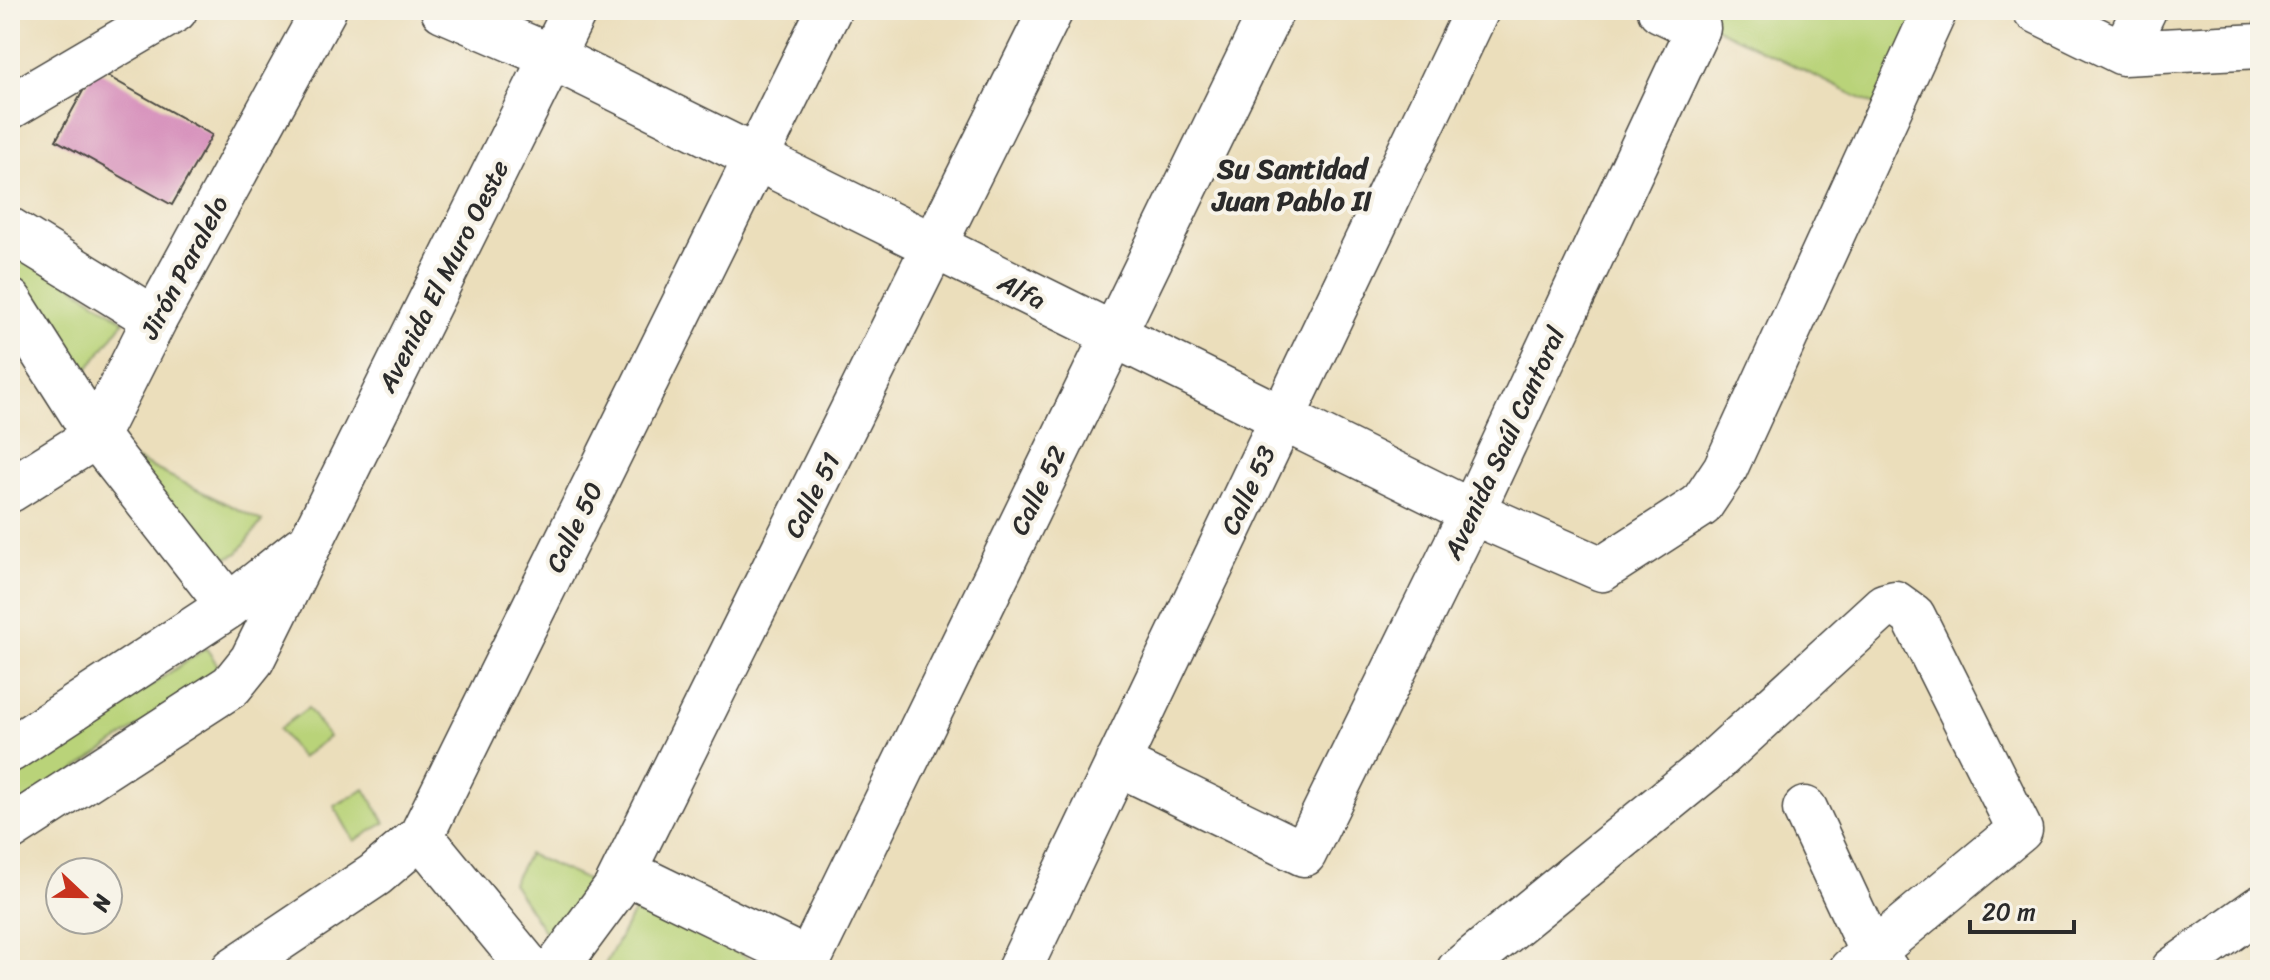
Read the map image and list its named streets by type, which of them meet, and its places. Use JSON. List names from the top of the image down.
{
  "streets": {
    "street": [
      "Jirón Paralelo",
      "Avenida El Muro Oeste",
      "Alfa",
      "Avenida Saúl Cantoral",
      "Calle 52",
      "Calle 53",
      "Calle 51",
      "Calle 50"
    ]
  },
  "crossings": [
    ["Avenida El Muro Oeste", "Alfa"],
    ["Alfa", "Avenida Saúl Cantoral"],
    ["Alfa", "Calle 52"],
    ["Alfa", "Calle 53"],
    ["Alfa", "Calle 51"],
    ["Alfa", "Calle 50"],
    ["Avenida Saúl Cantoral", "Calle 53"]
  ],
  "districts": ["Su Santidad Juan Pablo II"],
  "scale_bar": "20 m",
  "north": "right"
}
